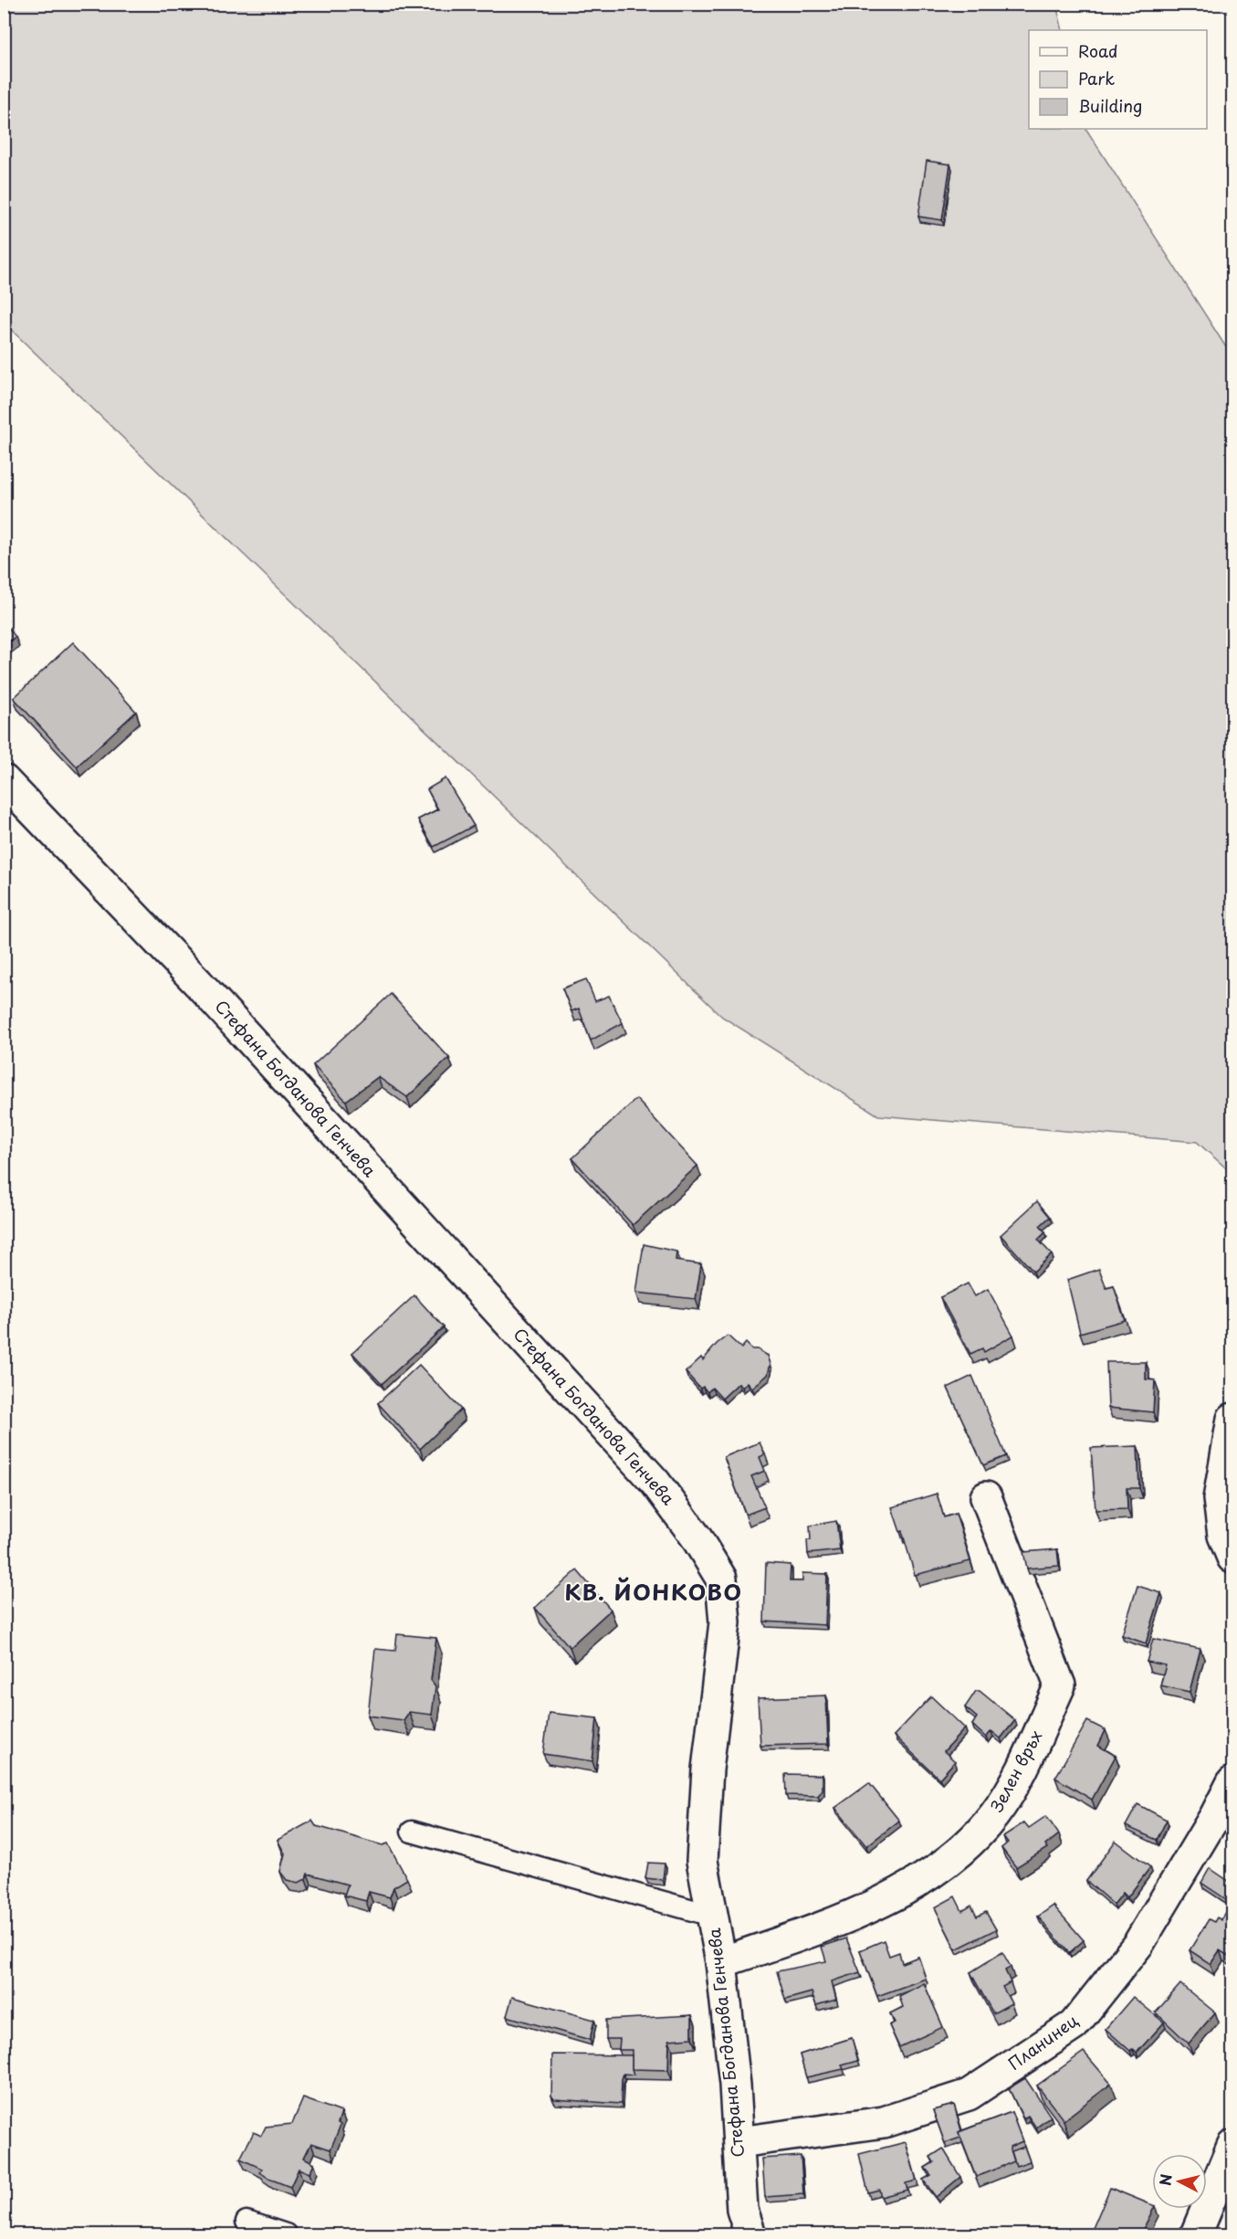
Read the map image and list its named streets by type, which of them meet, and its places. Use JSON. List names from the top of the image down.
{
  "streets": {
    "street": ["Стефана Богданова Генчева", "Зелен връх", "Планинец"]
  },
  "crossings": [
    ["Стефана Богданова Генчева", "Зелен връх"],
    ["Стефана Богданова Генчева", "Планинец"]
  ],
  "districts": ["КВ. ЙОНКОВО"],
  "legend": ["Road", "Park", "Building"],
  "north": "left"
}
